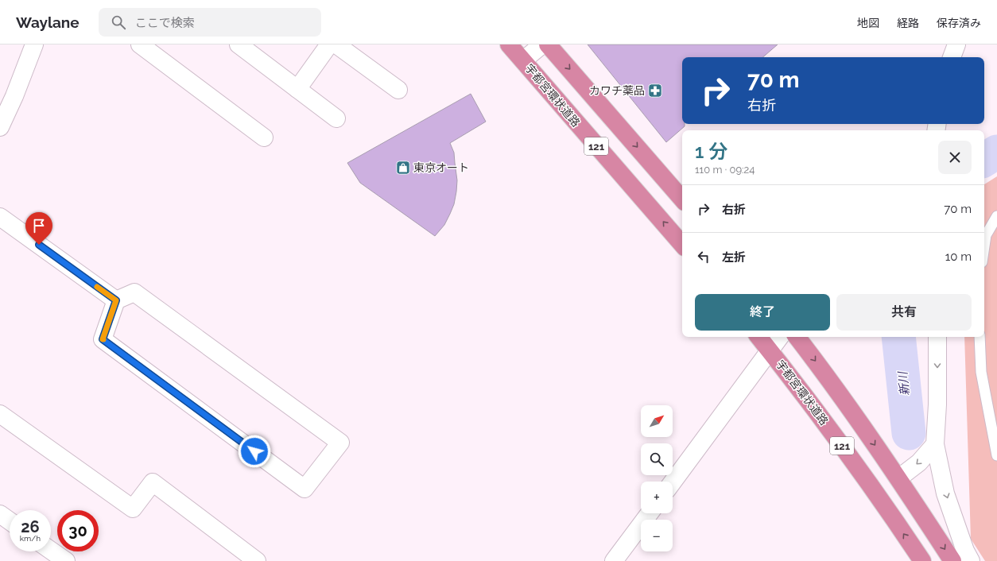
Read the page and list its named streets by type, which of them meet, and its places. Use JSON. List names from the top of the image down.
{
  "streets": {
    "highway": ["宇都宮環状道路", "121"]
  },
  "water": ["新川"],
  "places": {
    "pharmacy": ["カワチ薬品"],
    "shop": ["東京オート"]
  },
  "north": "top right",
  "page": {
    "header": "Waylane",
    "search": "ここで検索",
    "nav": ["地図", "経路", "保存済み"],
    "turn": ["70 m", "右折"],
    "heading": ["1 分", "110 m · 09:24"],
    "list": [
      {
        "name": "右折",
        "value": "70 m"
      },
      {
        "name": "左折",
        "value": "10 m"
      }
    ],
    "buttons": ["終了", "共有"],
    "map_buttons": ["+", "−"],
    "speed": "26 km/h",
    "limit": "30"
  }
}
